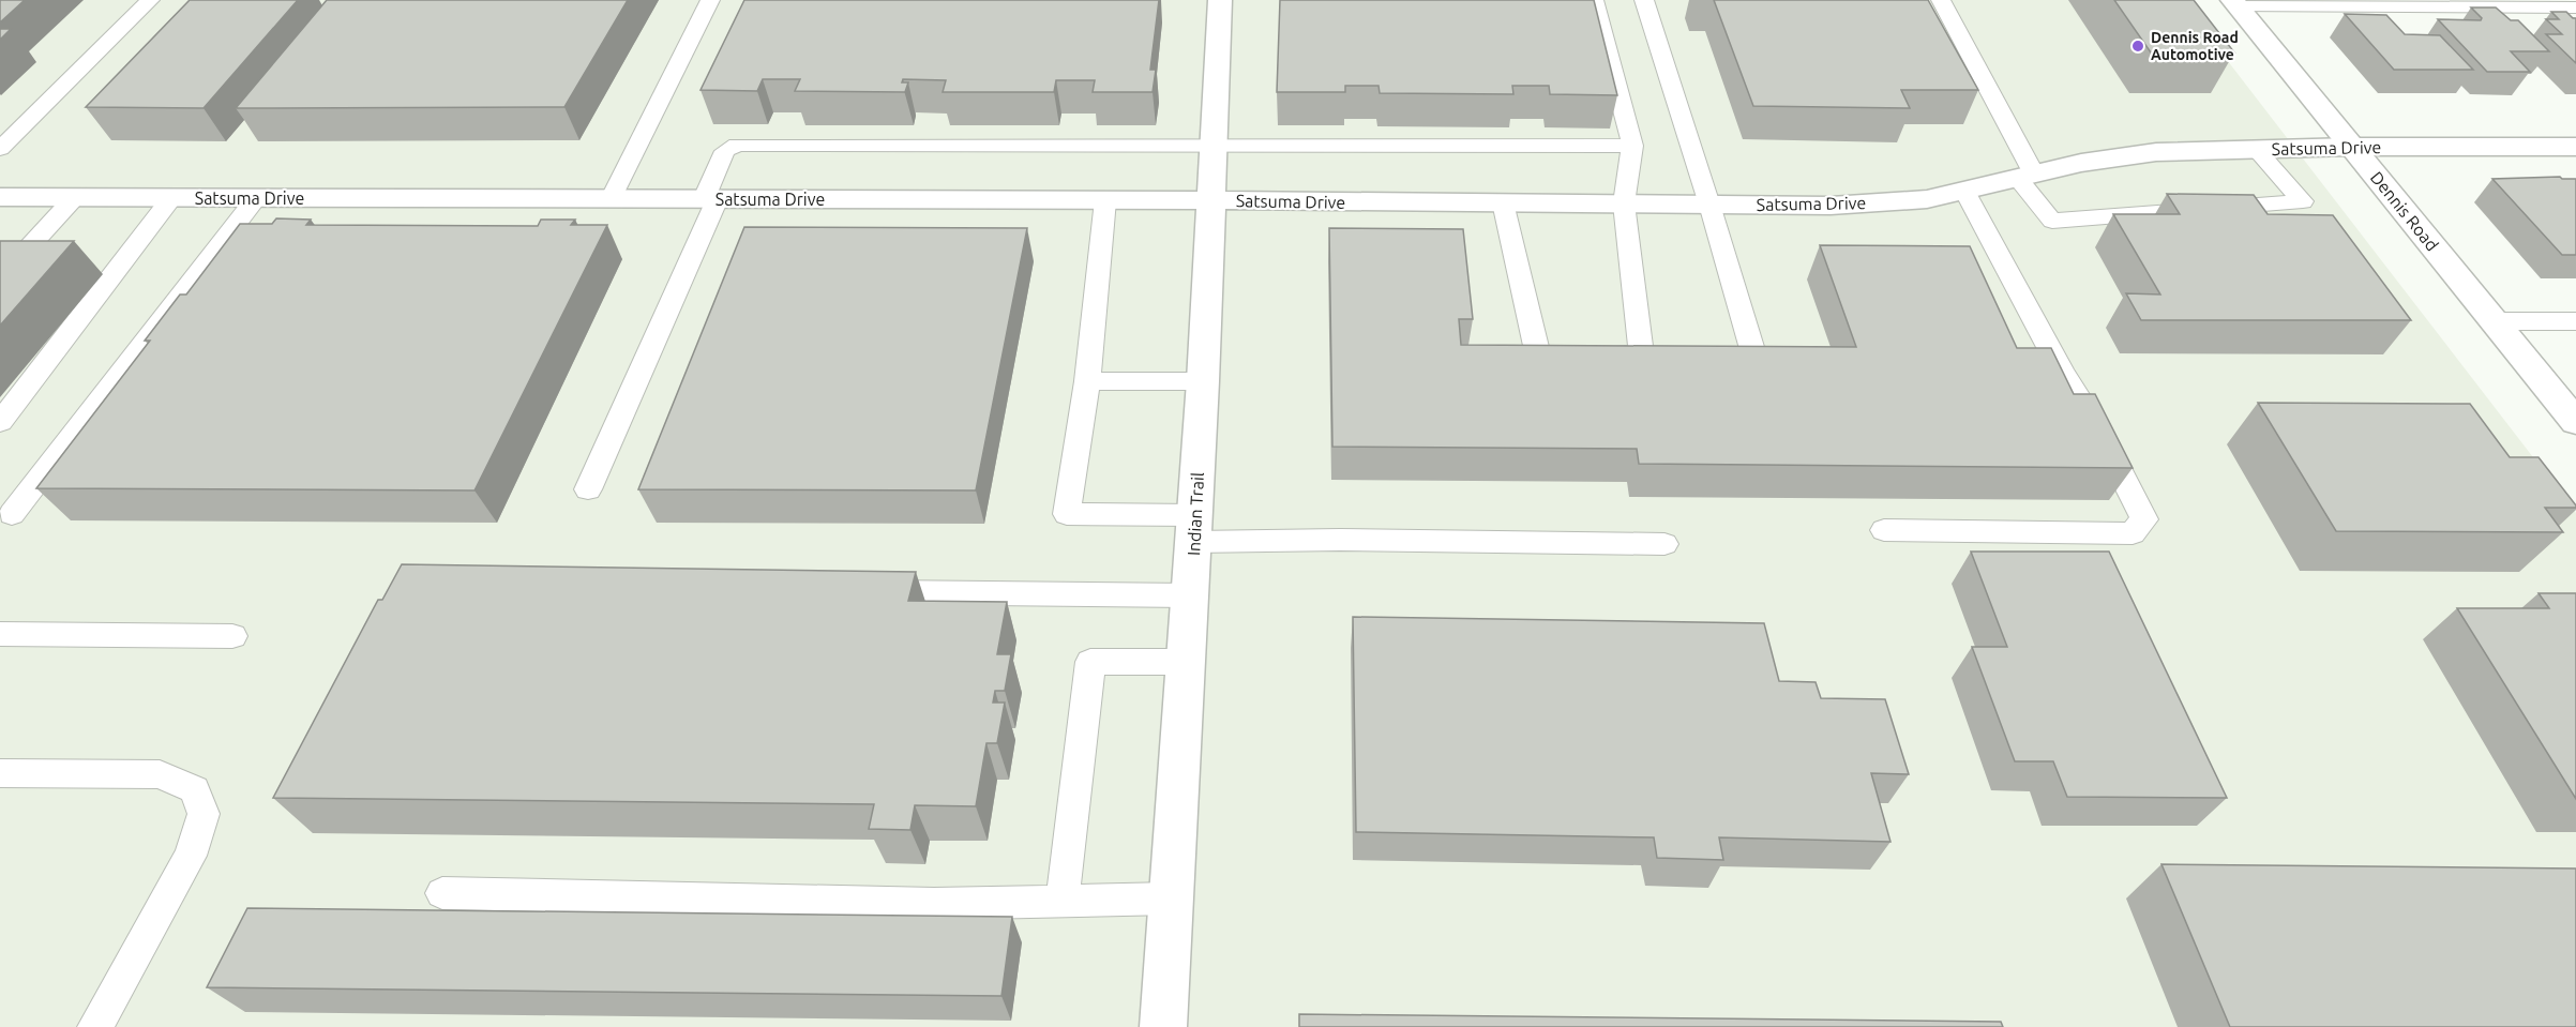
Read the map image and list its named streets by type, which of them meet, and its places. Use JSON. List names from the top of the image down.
{
  "streets": {
    "street": ["Satsuma Drive", "Dennis Road", "Indian Trail"]
  },
  "crossings": [
    ["Satsuma Drive", "Dennis Road"],
    ["Satsuma Drive", "Indian Trail"]
  ],
  "places": ["Dennis Road Automotive"]
}
